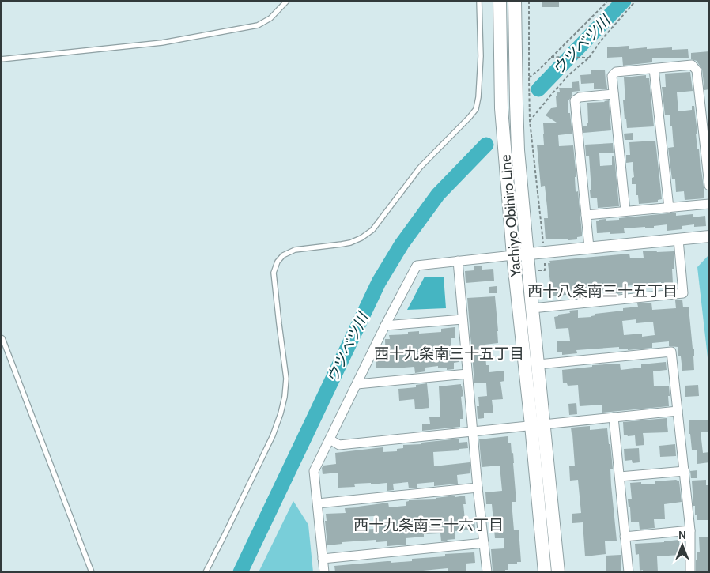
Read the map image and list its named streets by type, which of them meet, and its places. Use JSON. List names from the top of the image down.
{
  "streets": {
    "main road": ["Yachiyo Obihiro Line"]
  },
  "districts": ["西十八条南三十五丁目", "西十九条南三十五丁目", "西十九条南三十六丁目"],
  "water": ["ウツベツ川"],
  "north": "top"
}
